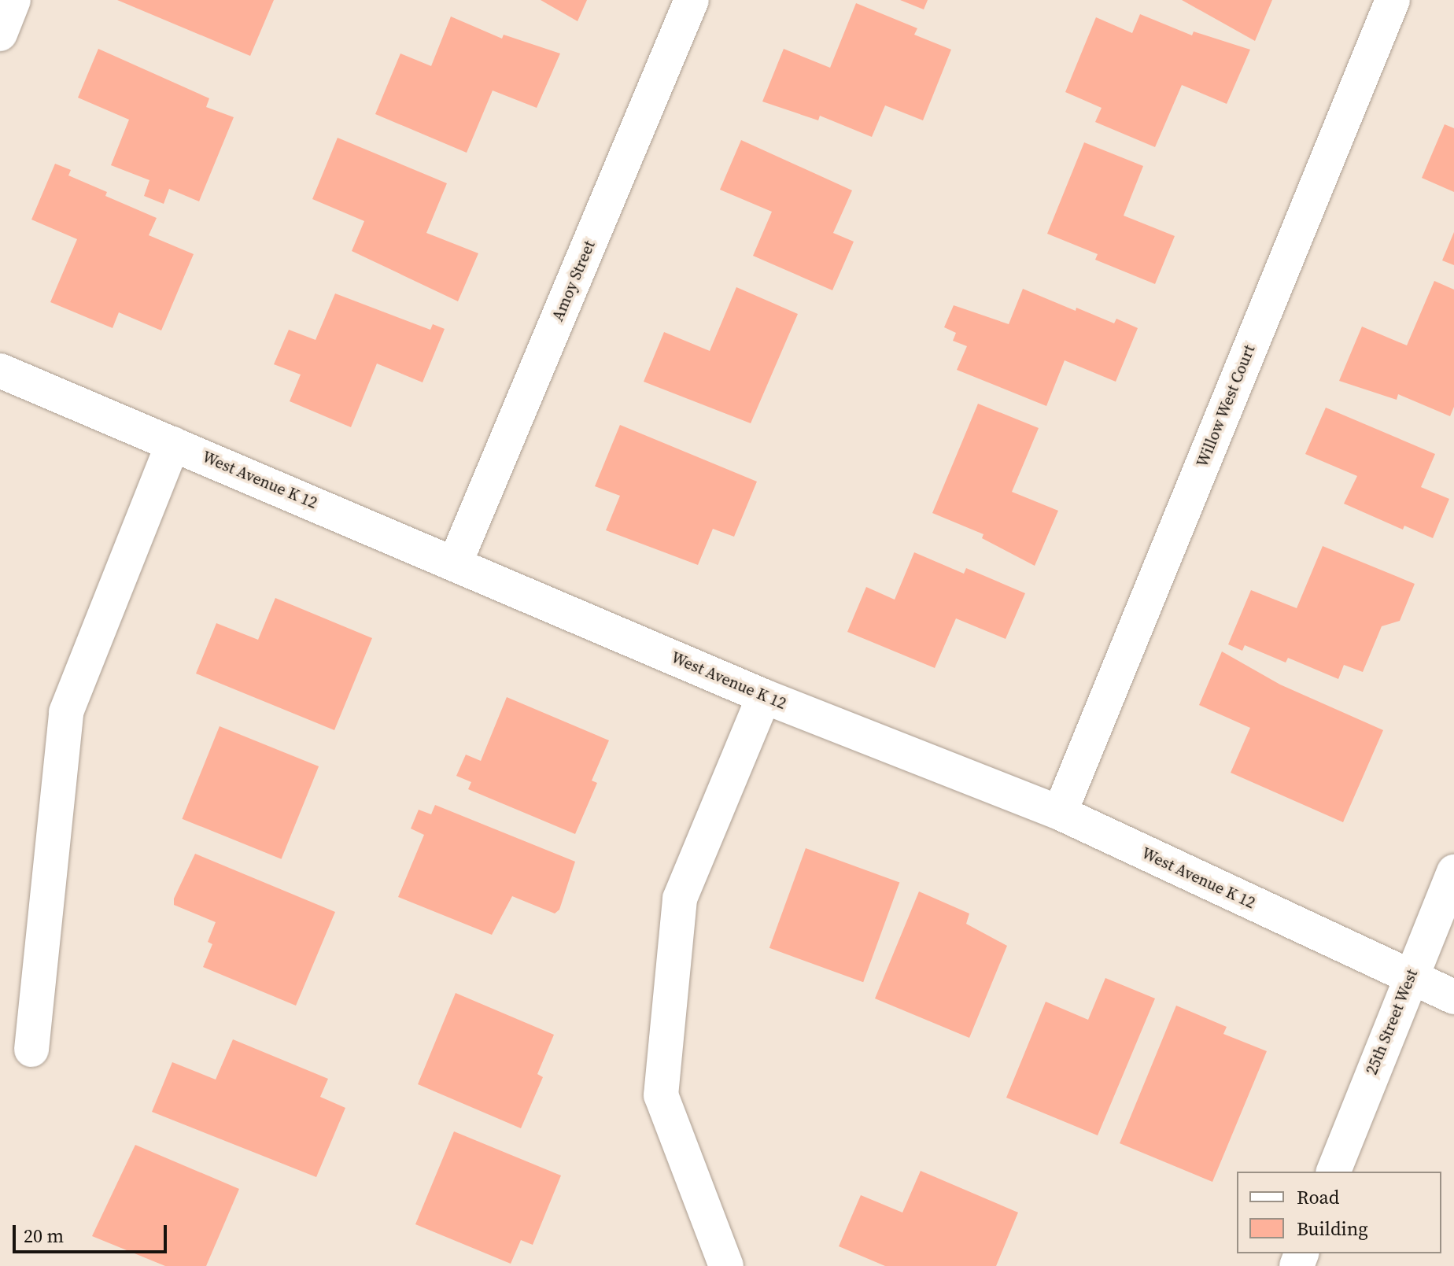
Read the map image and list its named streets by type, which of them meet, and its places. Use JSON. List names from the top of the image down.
{
  "streets": {
    "street": [
      "Amoy Street",
      "Willow West Court",
      "West Avenue K 12",
      "25th Street West"
    ]
  },
  "crossings": [
    ["Amoy Street", "West Avenue K 12"],
    ["Willow West Court", "West Avenue K 12"],
    ["West Avenue K 12", "25th Street West"]
  ],
  "legend": ["Road", "Building"],
  "scale_bar": "20 m"
}
